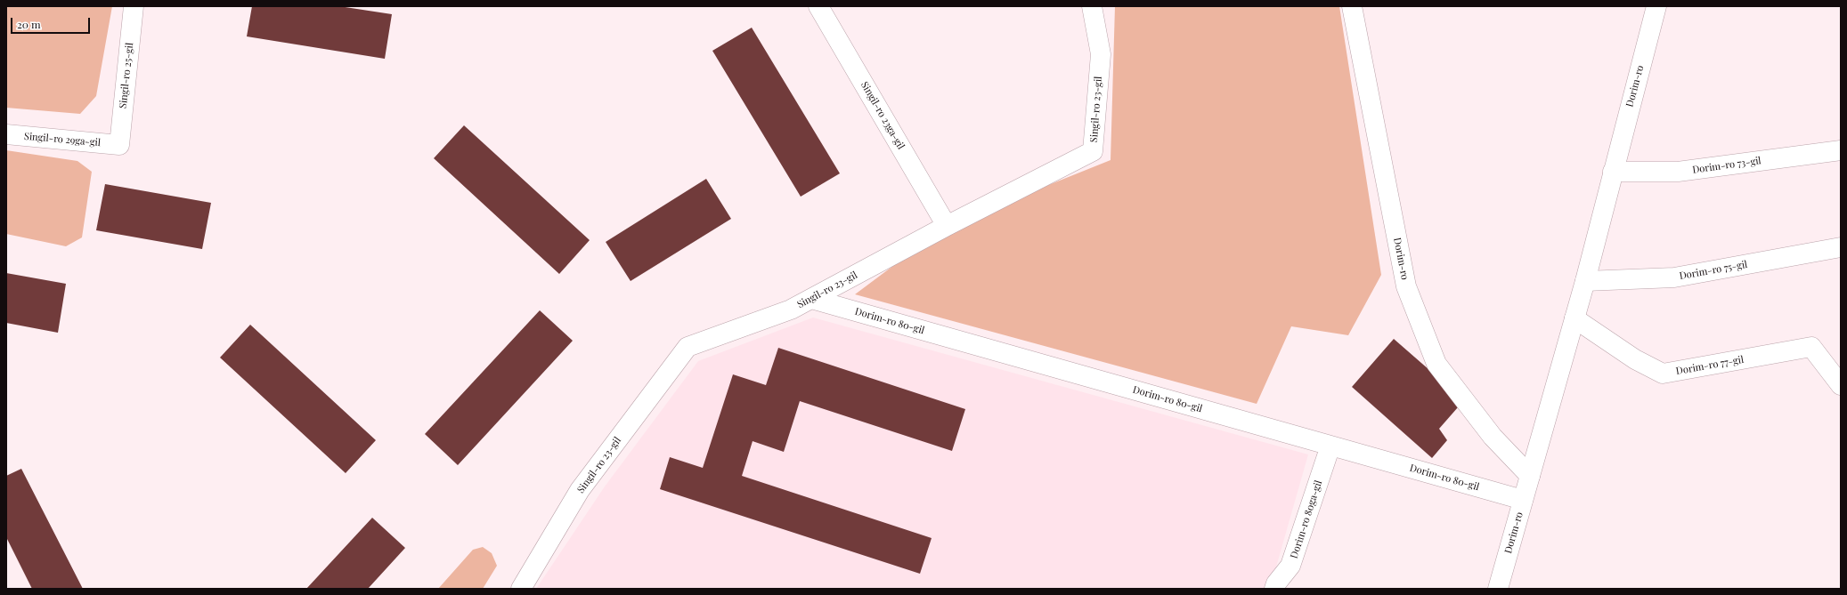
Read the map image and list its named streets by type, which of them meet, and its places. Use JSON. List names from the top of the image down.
{
  "streets": {
    "street": [
      "Singil-ro 25-gil",
      "Dorim-ro",
      "Singil-ro 23-gil",
      "Singil-ro 23ga-gil",
      "Singil-ro 29ga-gil",
      "Dorim-ro 73-gil",
      "Dorim-ro 75-gil",
      "Dorim-ro 80-gil",
      "Dorim-ro 77-gil",
      "Dorim-ro 80ga-gil"
    ]
  },
  "crossings": [
    ["Singil-ro 25-gil", "Singil-ro 29ga-gil"],
    ["Dorim-ro", "Dorim-ro 73-gil"],
    ["Dorim-ro", "Dorim-ro 75-gil"],
    ["Dorim-ro", "Dorim-ro 80-gil"],
    ["Dorim-ro", "Dorim-ro 77-gil"],
    ["Singil-ro 23-gil", "Singil-ro 23ga-gil"],
    ["Singil-ro 23-gil", "Dorim-ro 80-gil"],
    ["Dorim-ro 80-gil", "Dorim-ro 80ga-gil"]
  ],
  "scale_bar": "20 m"
}
